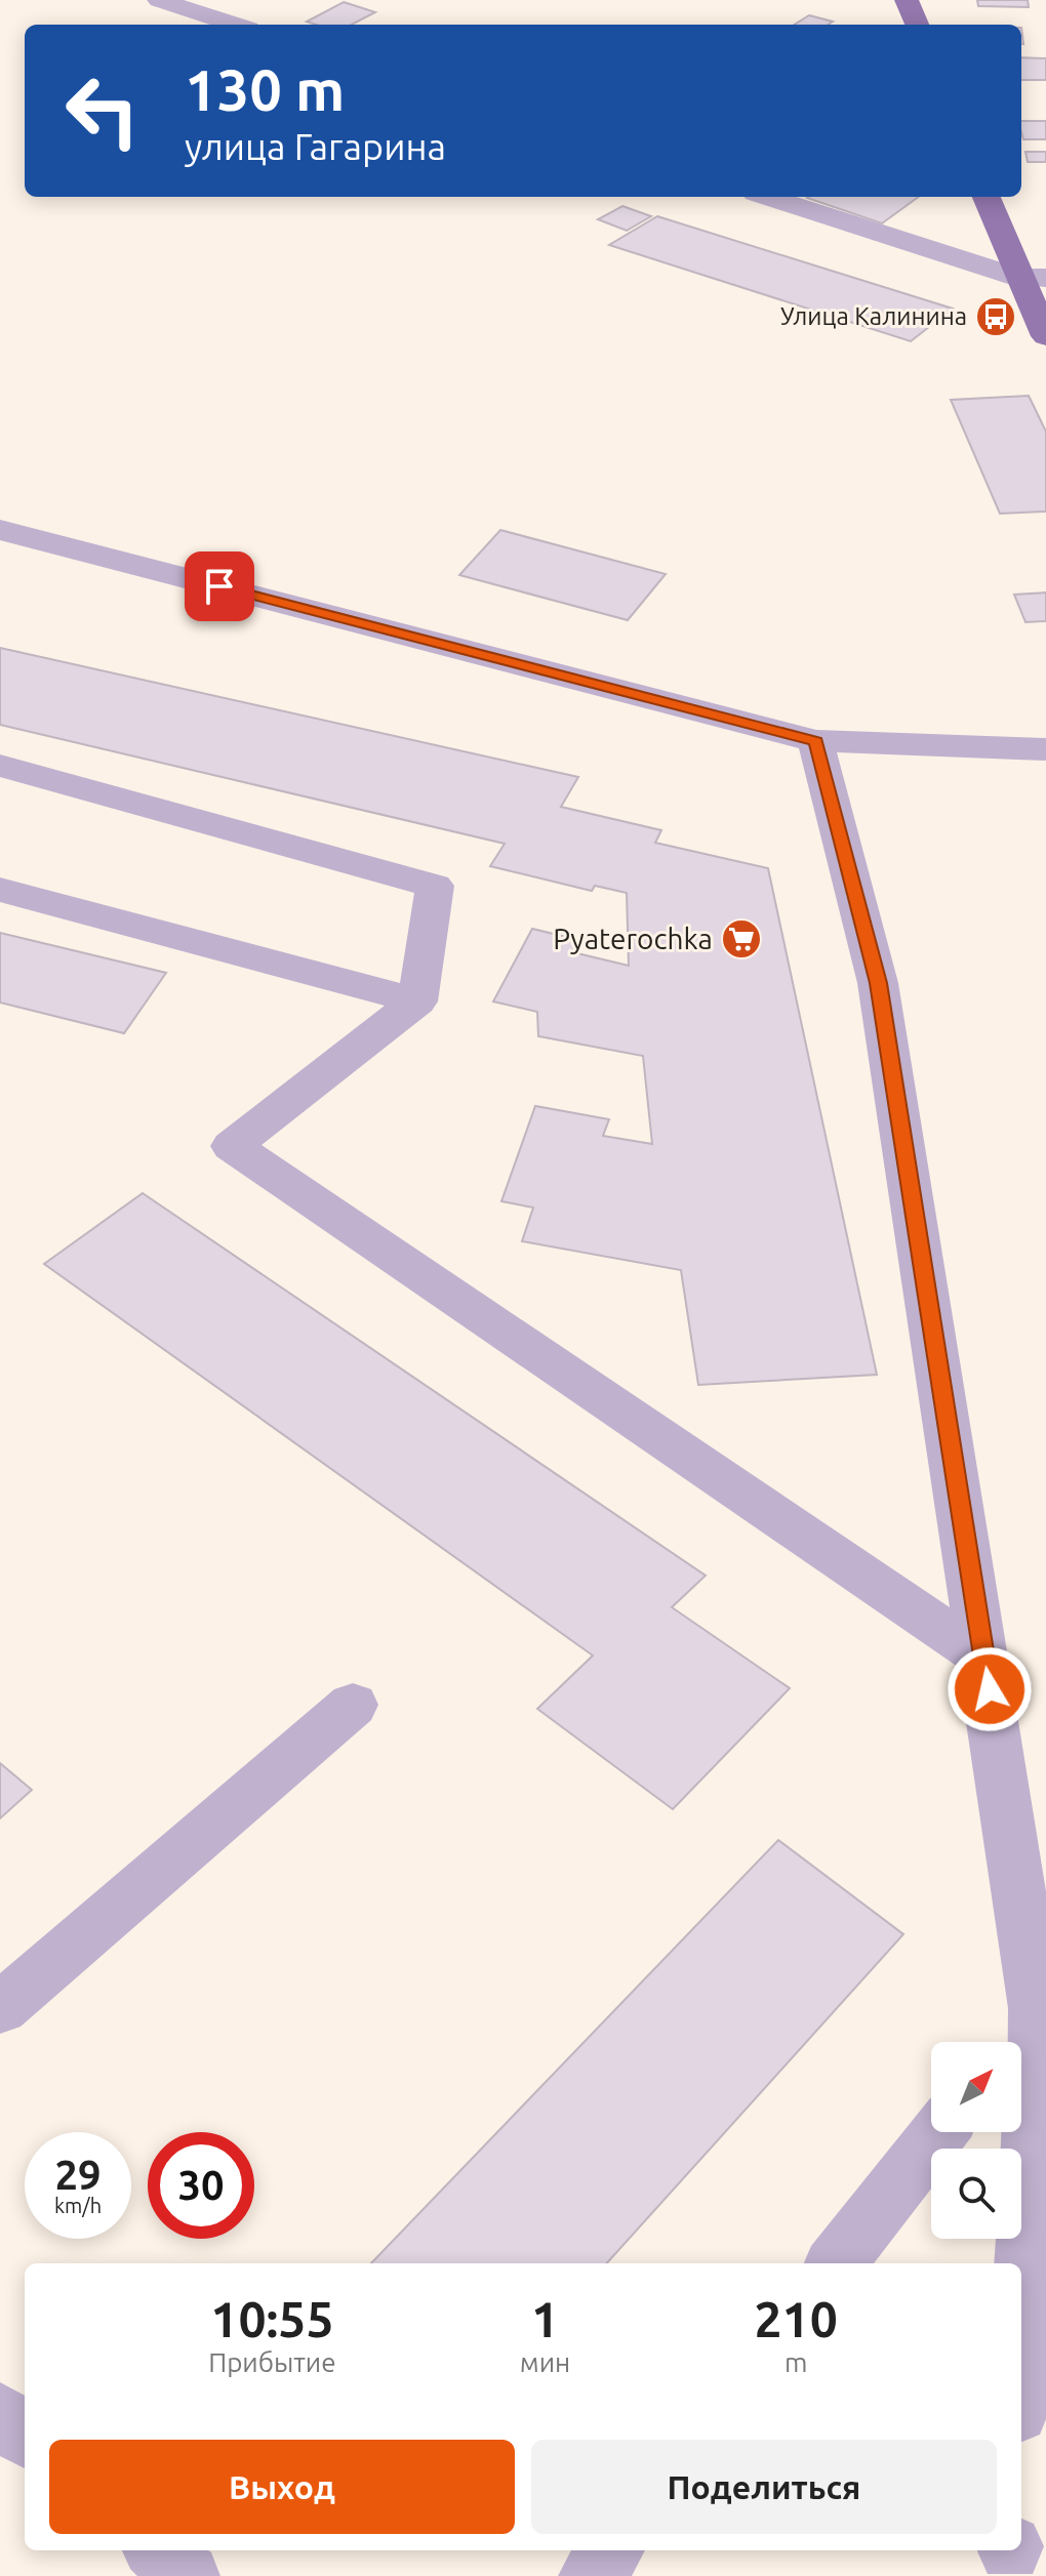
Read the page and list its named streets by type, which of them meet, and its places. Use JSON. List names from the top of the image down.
{
  "places": {
    "bus stop": ["Улица Калинина"],
    "supermarket": ["Pyaterochka"]
  },
  "north": "top right",
  "page": {
    "turn": ["130 m", "улица Гагарина"],
    "speed": "29 km/h",
    "limit": "30",
    "eta": [
      "10:55",
      "Прибытие",
      "1",
      "мин",
      "210",
      "m"
    ],
    "buttons": ["Выход", "Поделиться"]
  }
}
